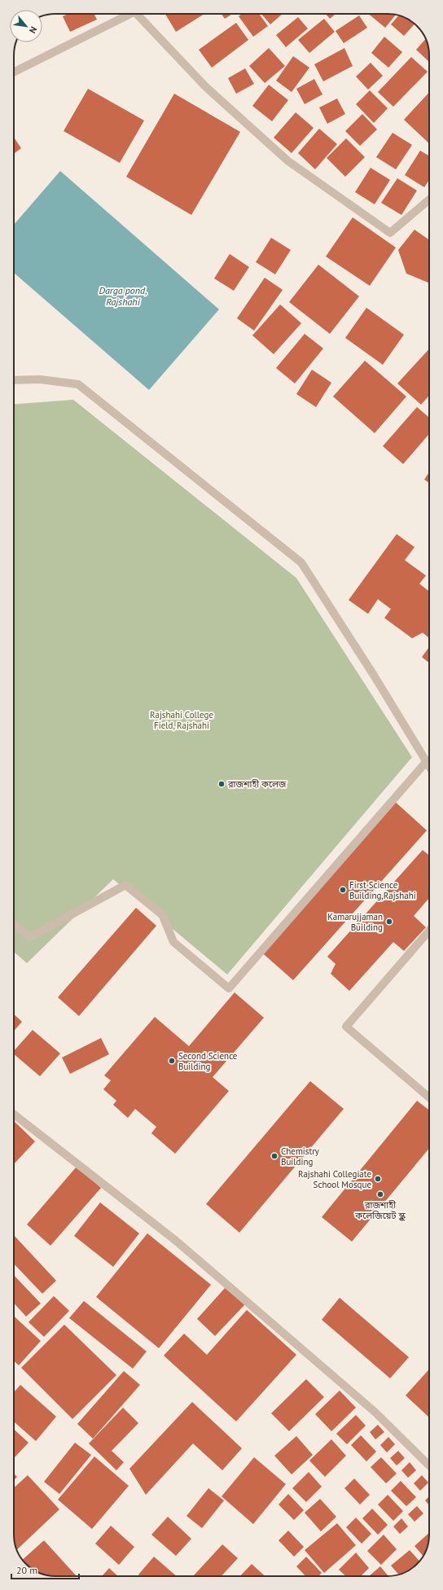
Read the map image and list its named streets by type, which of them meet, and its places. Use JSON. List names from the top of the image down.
{
  "water": ["Darga pond, Rajshahi"],
  "parks": ["Rajshahi College Field, Rajshahi"],
  "places": [
    "রাজশাহী কলেজ",
    "First Science Building,Rajshahi",
    "Kamarujjaman Building",
    "Second Science Building",
    "Chemistry Building",
    "Rajshahi Collegiate School Mosque",
    "রাজশাহী কলেজিয়েট স্কুল"
  ],
  "scale_bar": "20 m",
  "north": "bottom right"
}
